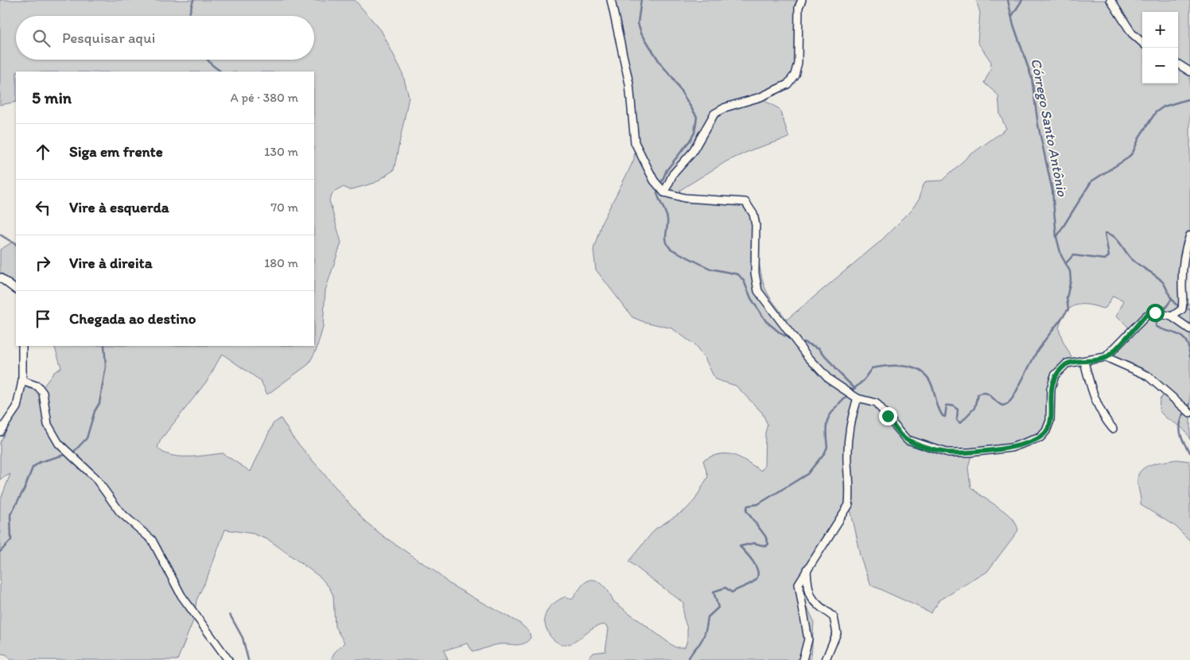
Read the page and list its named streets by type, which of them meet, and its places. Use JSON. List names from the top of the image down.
{
  "water": ["Córrego Santo Antônio"],
  "page": {
    "map_buttons": ["+", "−"],
    "search": "Pesquisar aqui",
    "heading": ["5 min", "A pé · 380 m"],
    "list": [
      ["Siga em frente", "130 m"],
      ["Vire à esquerda", "70 m"],
      ["Vire à direita", "180 m"],
      "Chegada ao destino"
    ]
  }
}
